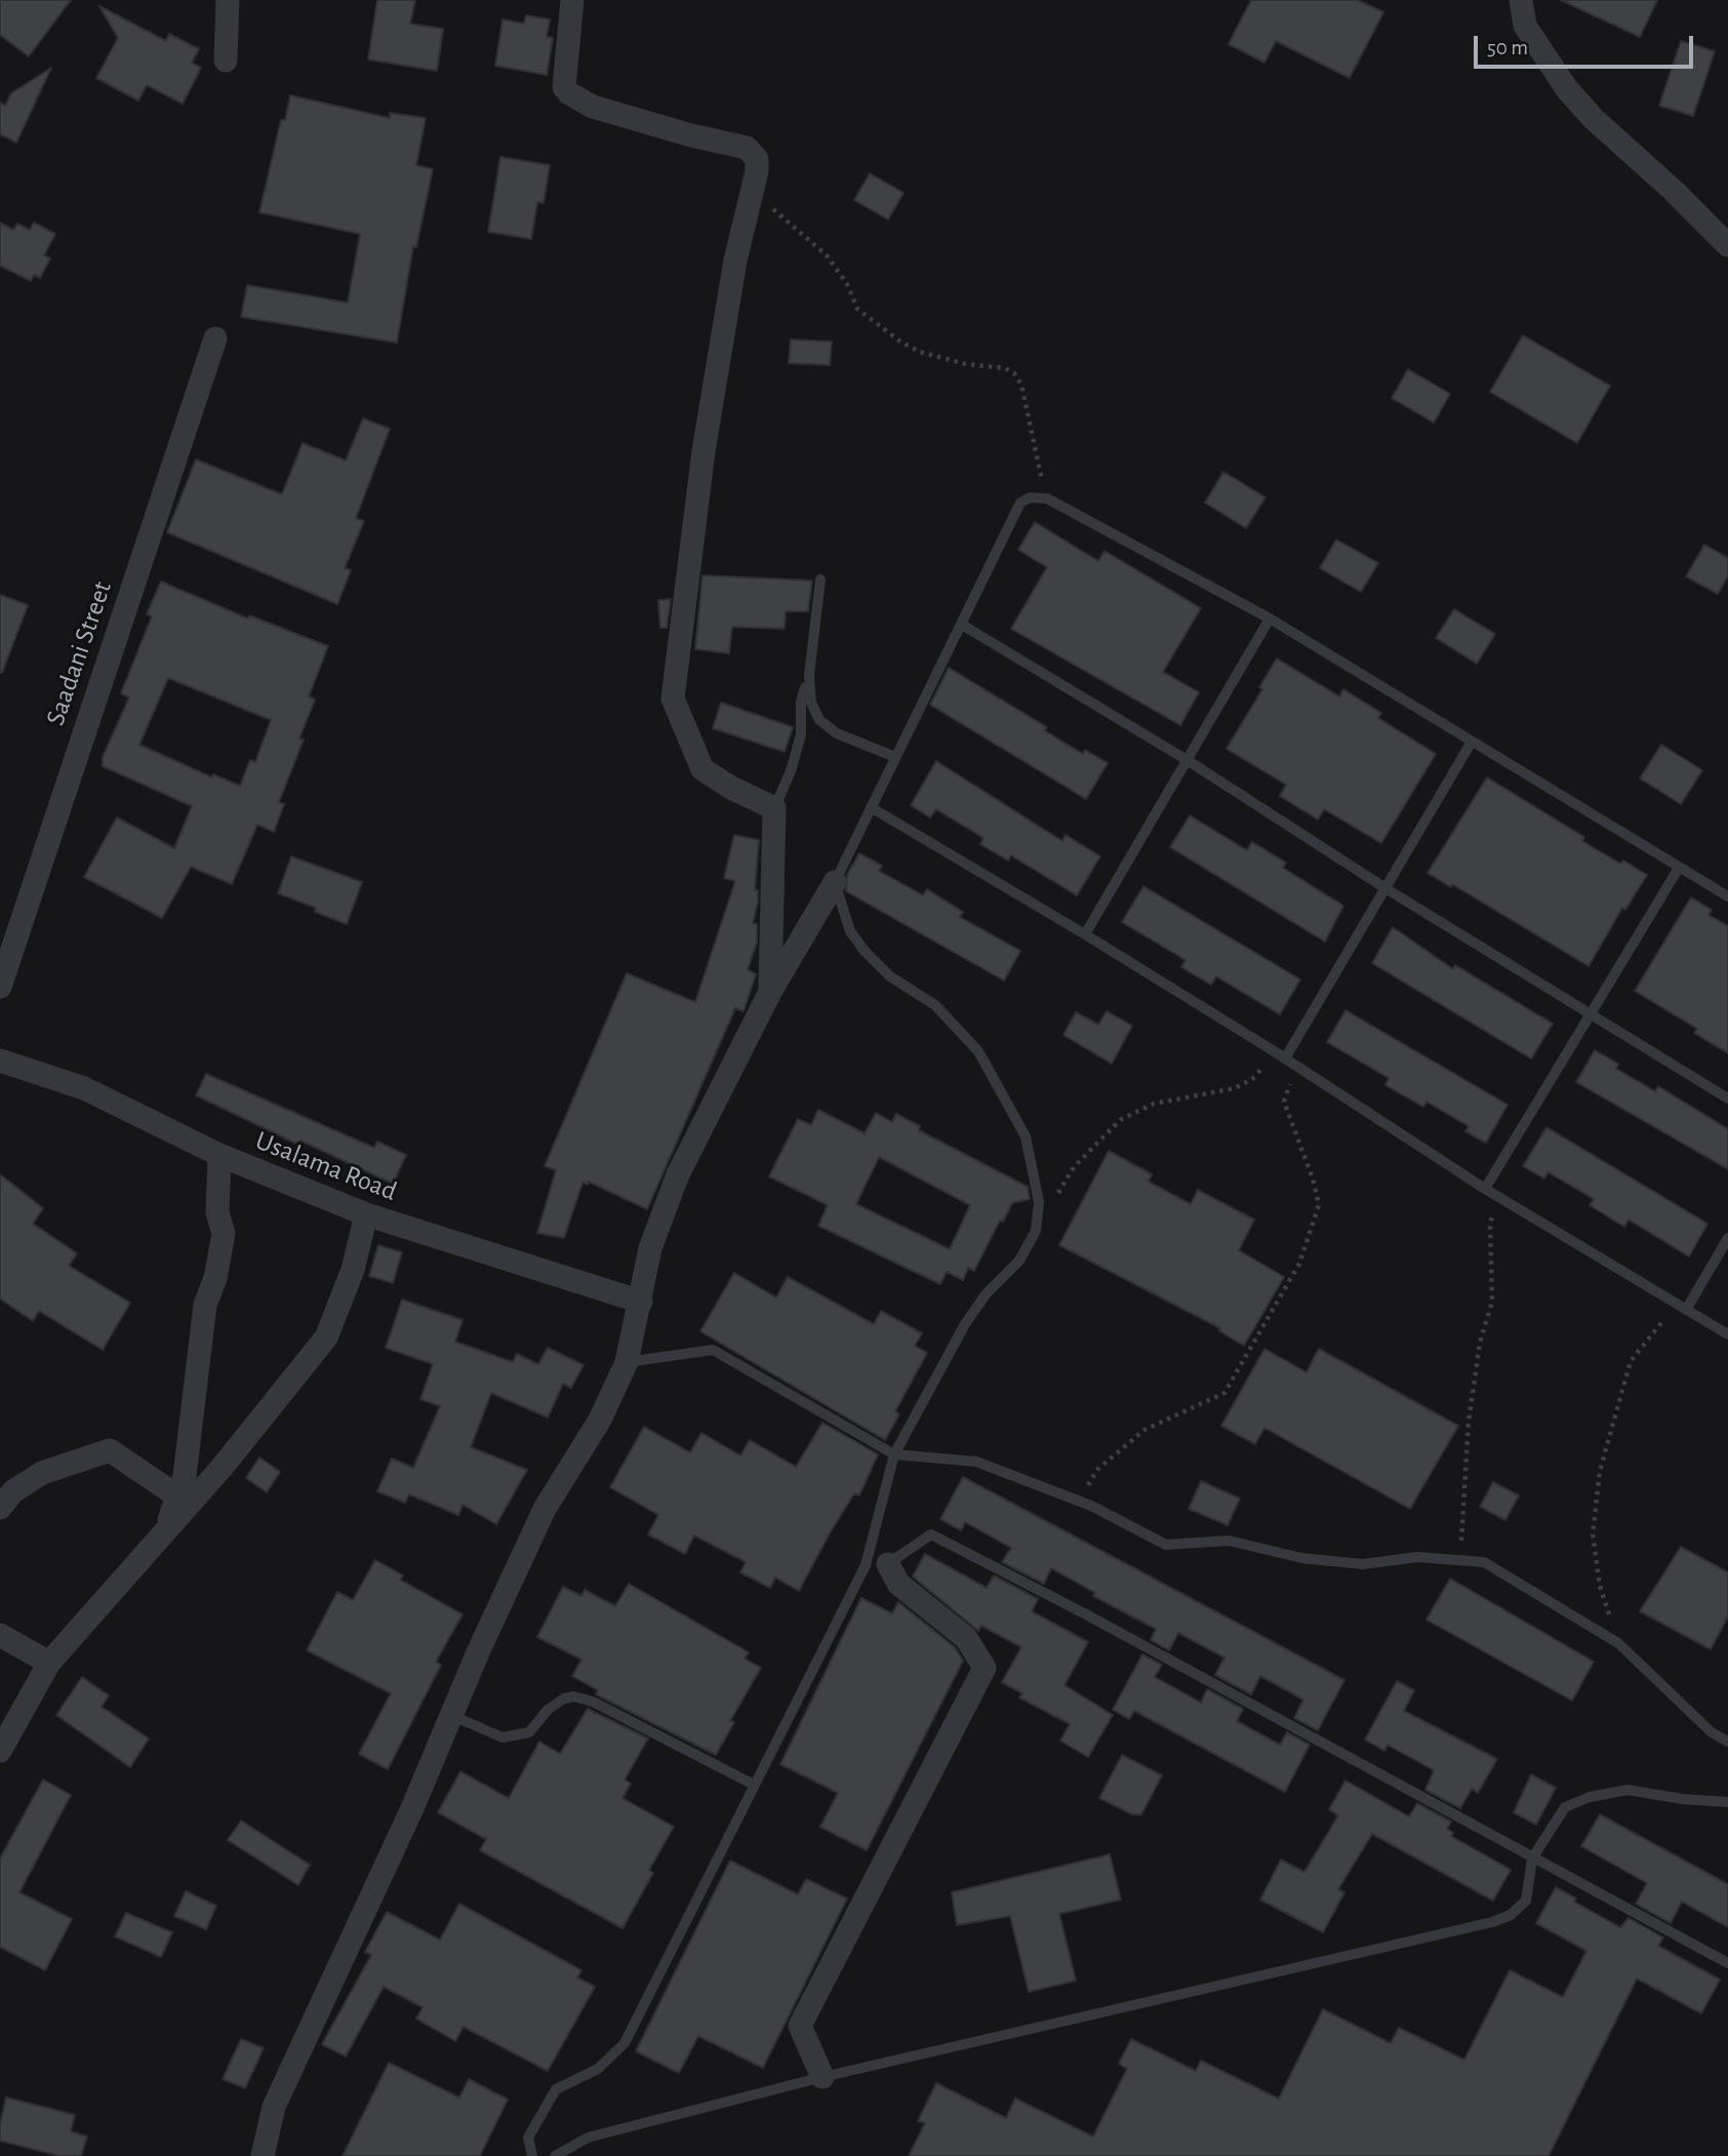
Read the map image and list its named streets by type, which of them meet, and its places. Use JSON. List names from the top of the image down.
{
  "streets": {
    "street": ["Saadani Street", "Usalama Road"]
  },
  "scale_bar": "50 m"
}
